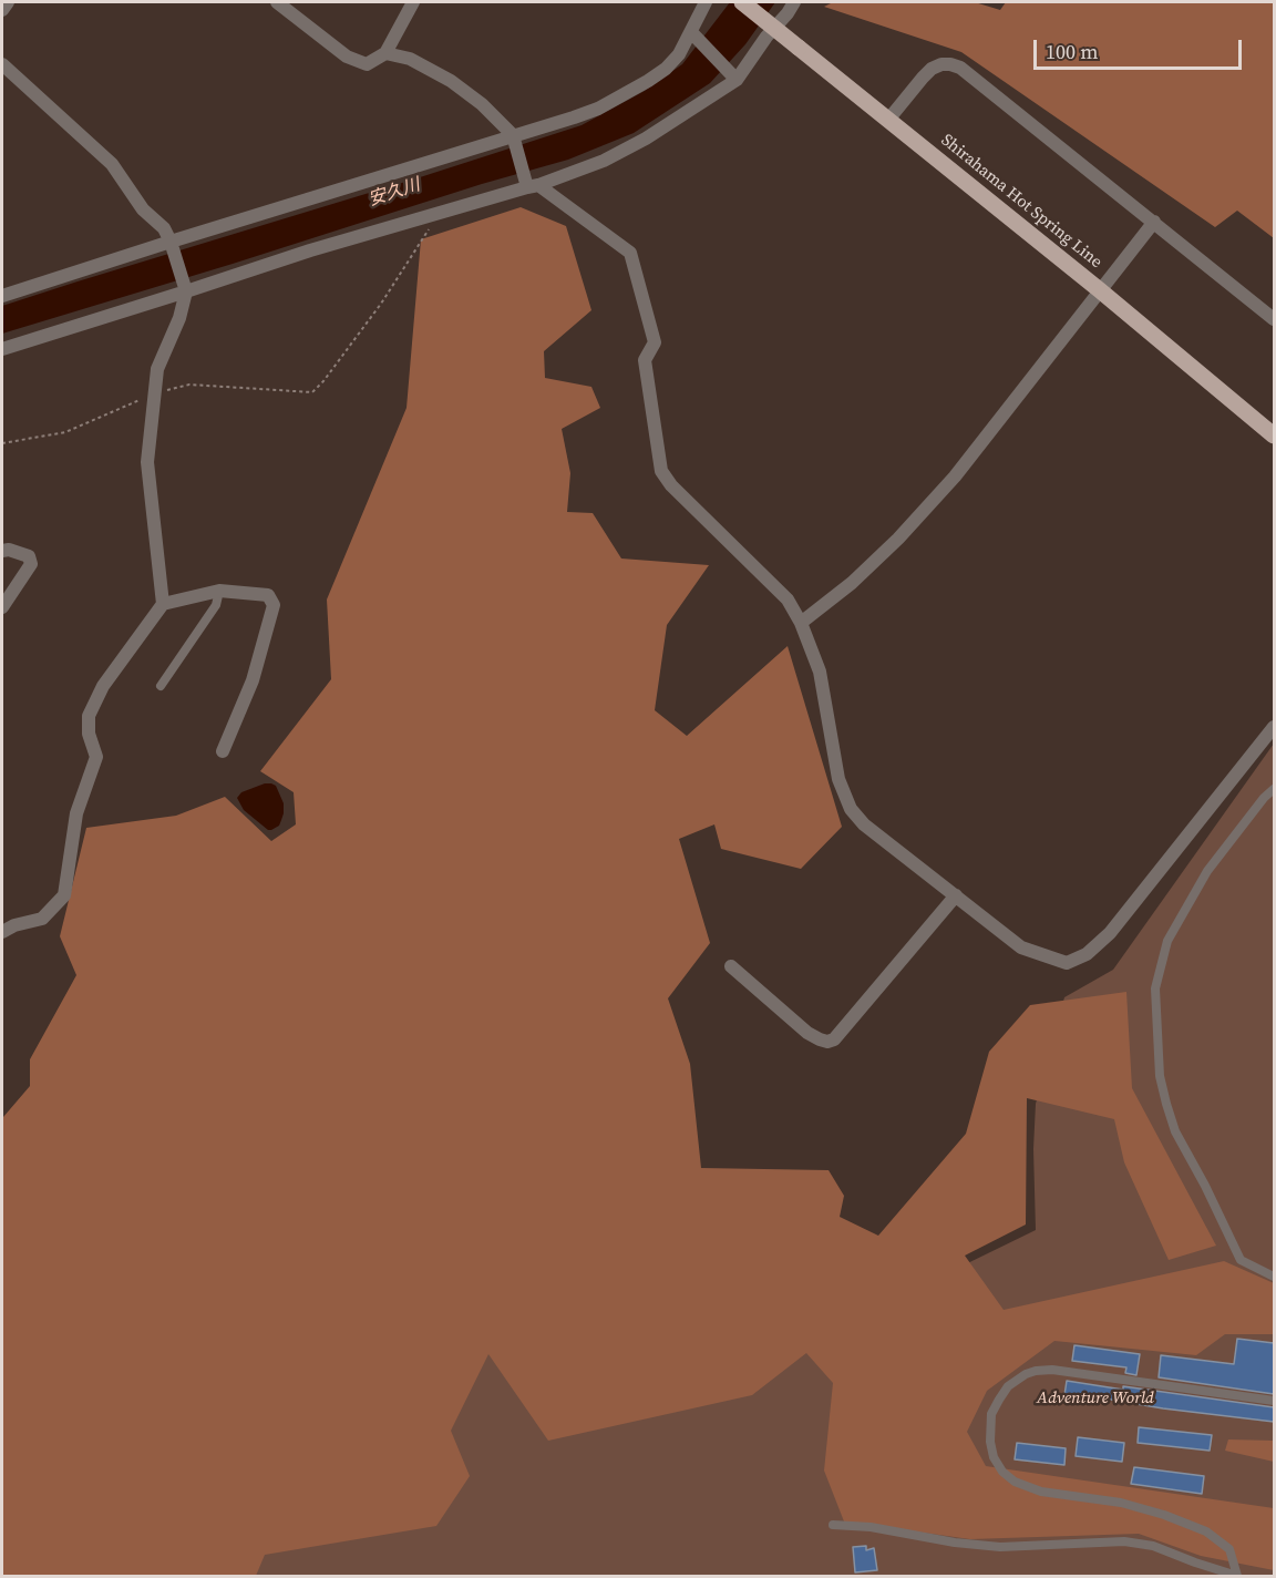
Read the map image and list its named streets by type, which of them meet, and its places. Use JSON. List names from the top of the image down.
{
  "streets": {
    "main road": ["Shirahama Hot Spring Line"]
  },
  "water": ["安久川"],
  "parks": ["Adventure World"],
  "scale_bar": "100 m"
}
